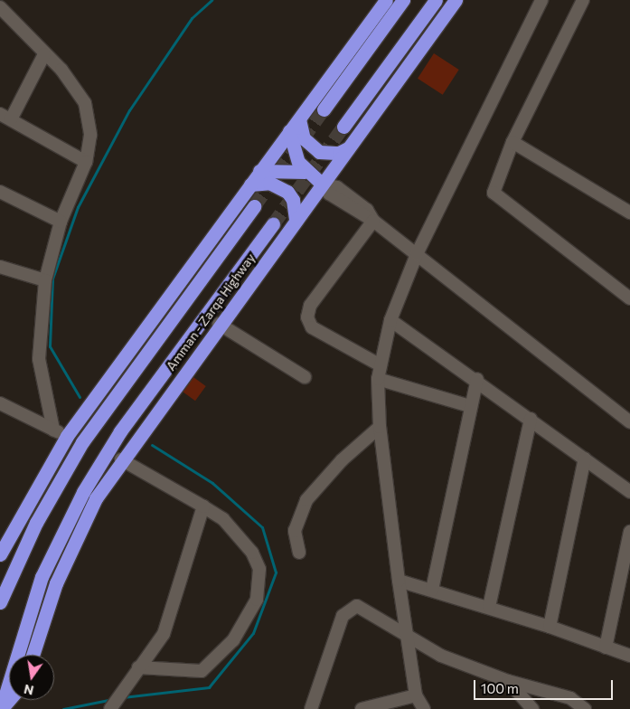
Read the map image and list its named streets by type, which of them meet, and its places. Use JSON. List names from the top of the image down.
{
  "streets": {
    "highway": ["Amman - Zarqa Highway"]
  },
  "scale_bar": "100 m",
  "north": "bottom"
}
